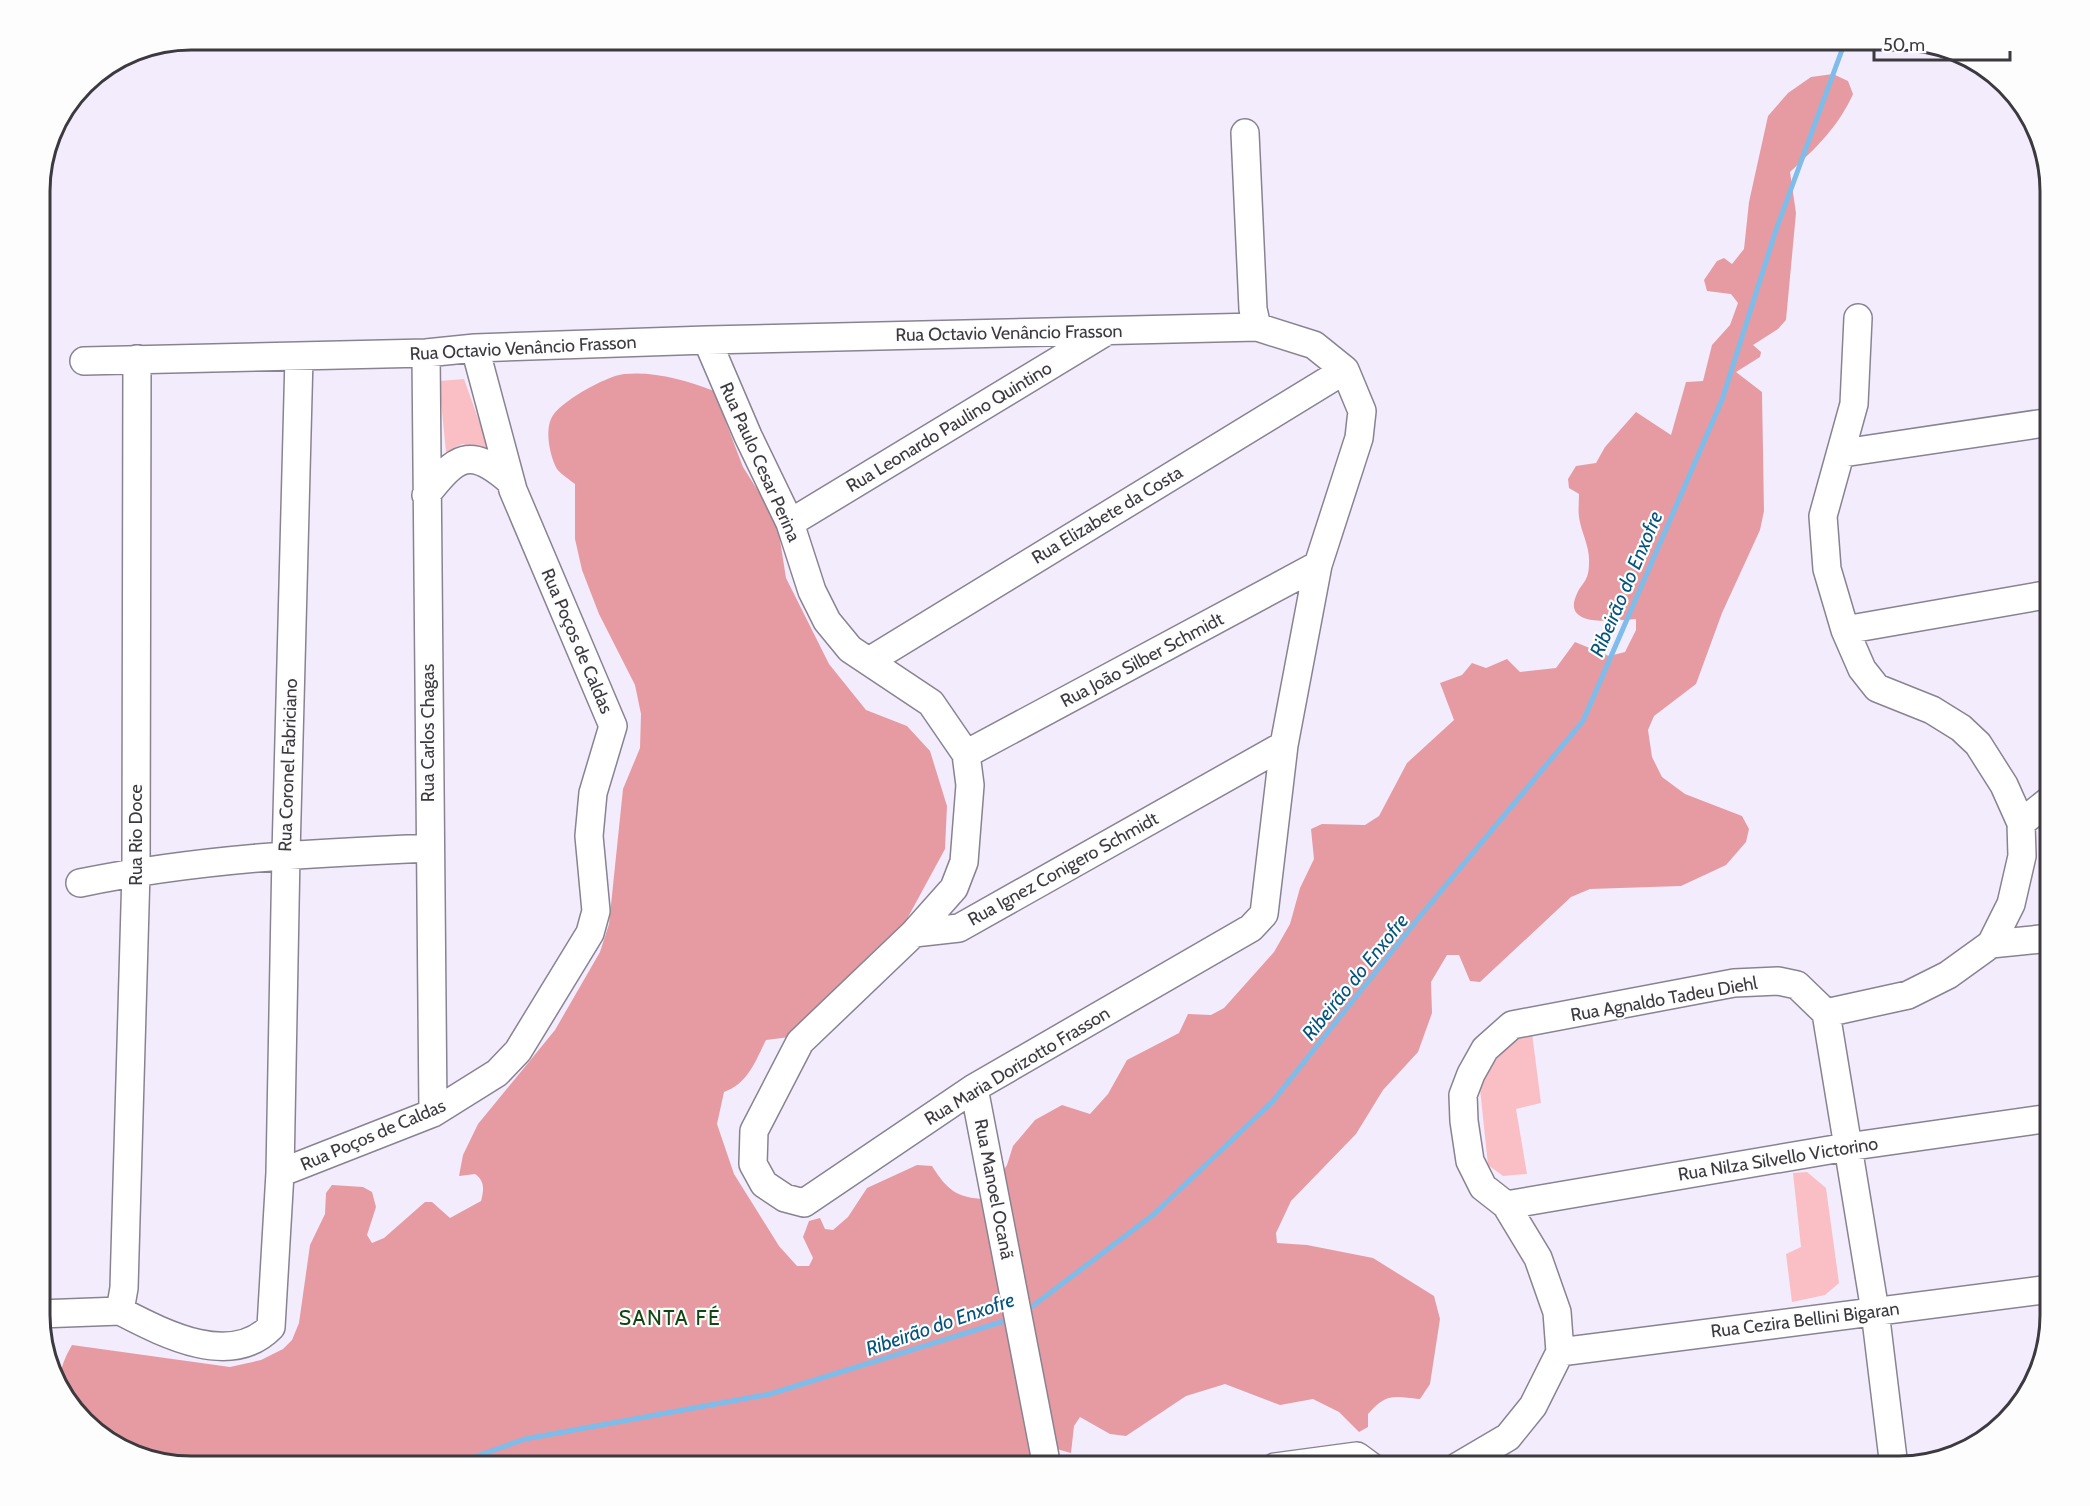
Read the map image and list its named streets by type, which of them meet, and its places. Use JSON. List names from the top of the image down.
{
  "streets": {
    "street": [
      "Rua Octavio Venâncio Frasson",
      "Rua Leonardo Paulino Quintino",
      "Rua Paulo Cesar Perina",
      "Rua Elizabete da Costa",
      "Rua Poços de Caldas",
      "Rua João Silber Schmidt",
      "Rua Carlos Chagas",
      "Rua Coronel Fabriciano",
      "Rua Rio Doce",
      "Rua Ignez Conigero Schmidt",
      "Rua Agnaldo Tadeu Diehl",
      "Rua Maria Dorizotto Frasson",
      "Rua Nilza Silvello Victorino",
      "Rua Manoel Ocanã",
      "Rua Cezira Bellini Bigaran"
    ]
  },
  "crossings": [
    ["Rua Octavio Venâncio Frasson", "Rua Leonardo Paulino Quintino"],
    ["Rua Octavio Venâncio Frasson", "Rua Paulo Cesar Perina"],
    ["Rua Octavio Venâncio Frasson", "Rua Elizabete da Costa"],
    ["Rua Octavio Venâncio Frasson", "Rua Poços de Caldas"],
    ["Rua Octavio Venâncio Frasson", "Rua João Silber Schmidt"],
    ["Rua Octavio Venâncio Frasson", "Rua Carlos Chagas"],
    ["Rua Octavio Venâncio Frasson", "Rua Coronel Fabriciano"],
    ["Rua Octavio Venâncio Frasson", "Rua Rio Doce"],
    ["Rua Octavio Venâncio Frasson", "Rua Ignez Conigero Schmidt"],
    ["Rua Octavio Venâncio Frasson", "Rua Maria Dorizotto Frasson"],
    ["Rua Leonardo Paulino Quintino", "Rua Paulo Cesar Perina"],
    ["Rua Paulo Cesar Perina", "Rua Elizabete da Costa"],
    ["Rua Paulo Cesar Perina", "Rua João Silber Schmidt"],
    ["Rua Paulo Cesar Perina", "Rua Ignez Conigero Schmidt"],
    ["Rua Paulo Cesar Perina", "Rua Maria Dorizotto Frasson"],
    ["Rua Poços de Caldas", "Rua Carlos Chagas"],
    ["Rua Poços de Caldas", "Rua Coronel Fabriciano"],
    ["Rua Poços de Caldas", "Rua Rio Doce"],
    ["Rua Ignez Conigero Schmidt", "Rua Maria Dorizotto Frasson"],
    ["Rua Agnaldo Tadeu Diehl", "Rua Nilza Silvello Victorino"],
    ["Rua Agnaldo Tadeu Diehl", "Rua Cezira Bellini Bigaran"],
    ["Rua Maria Dorizotto Frasson", "Rua Manoel Ocanã"]
  ],
  "districts": ["SANTA FÉ"],
  "water": ["Ribeirão do Enxofre"],
  "scale_bar": "50 m"
}
